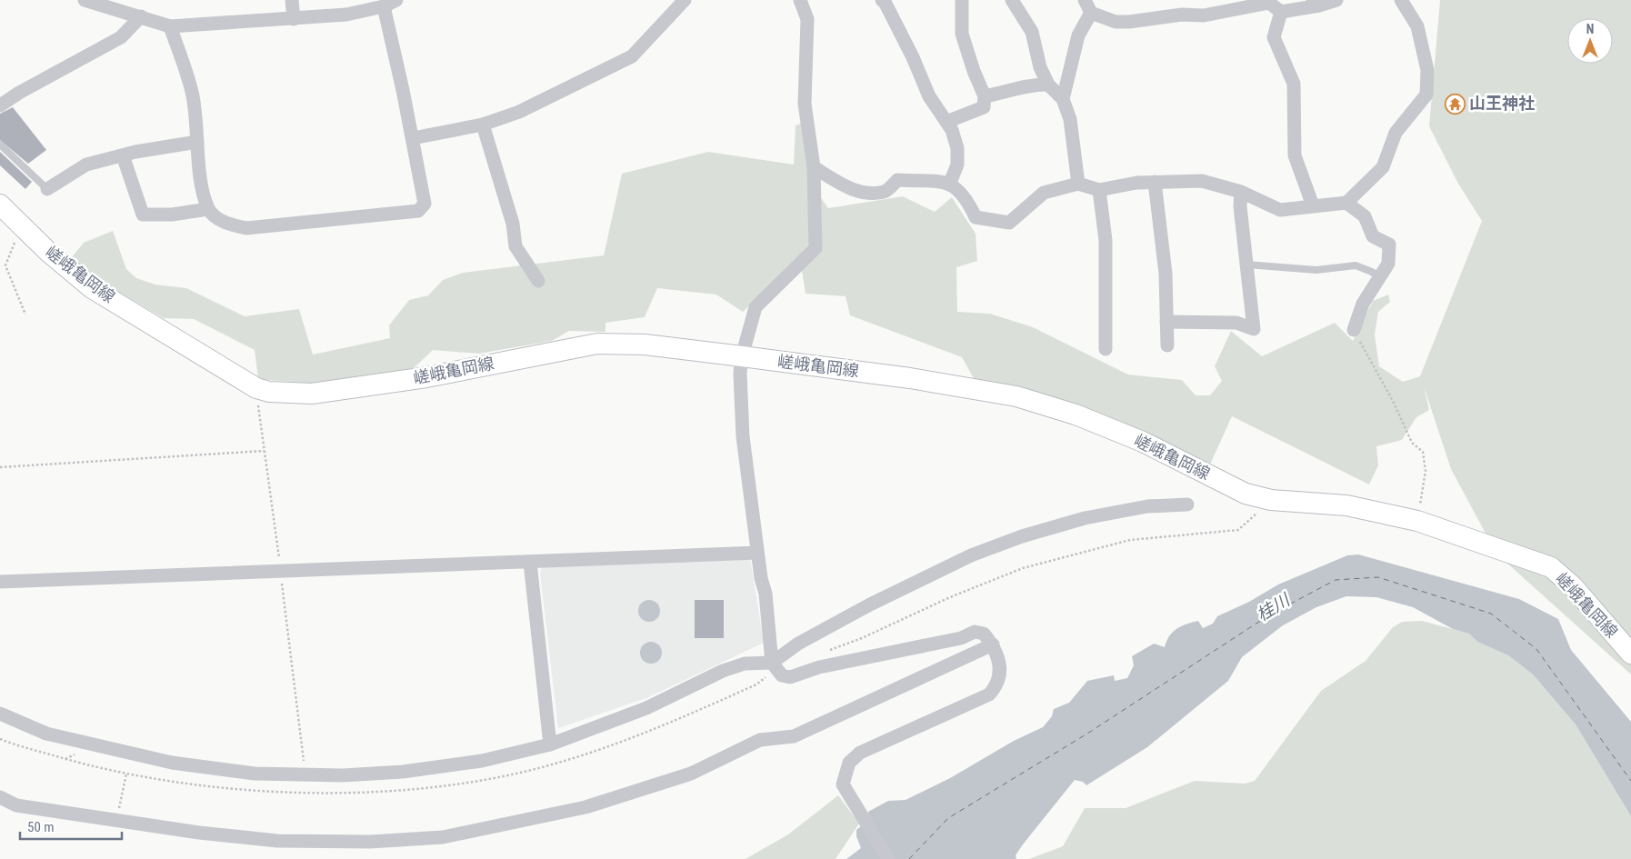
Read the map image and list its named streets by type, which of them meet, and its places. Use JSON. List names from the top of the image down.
{
  "streets": {
    "main road": ["嵯峨亀岡線"]
  },
  "water": ["桂川"],
  "places": {
    "temple": ["山王神社"]
  },
  "scale_bar": "50 m",
  "north": "top"
}
